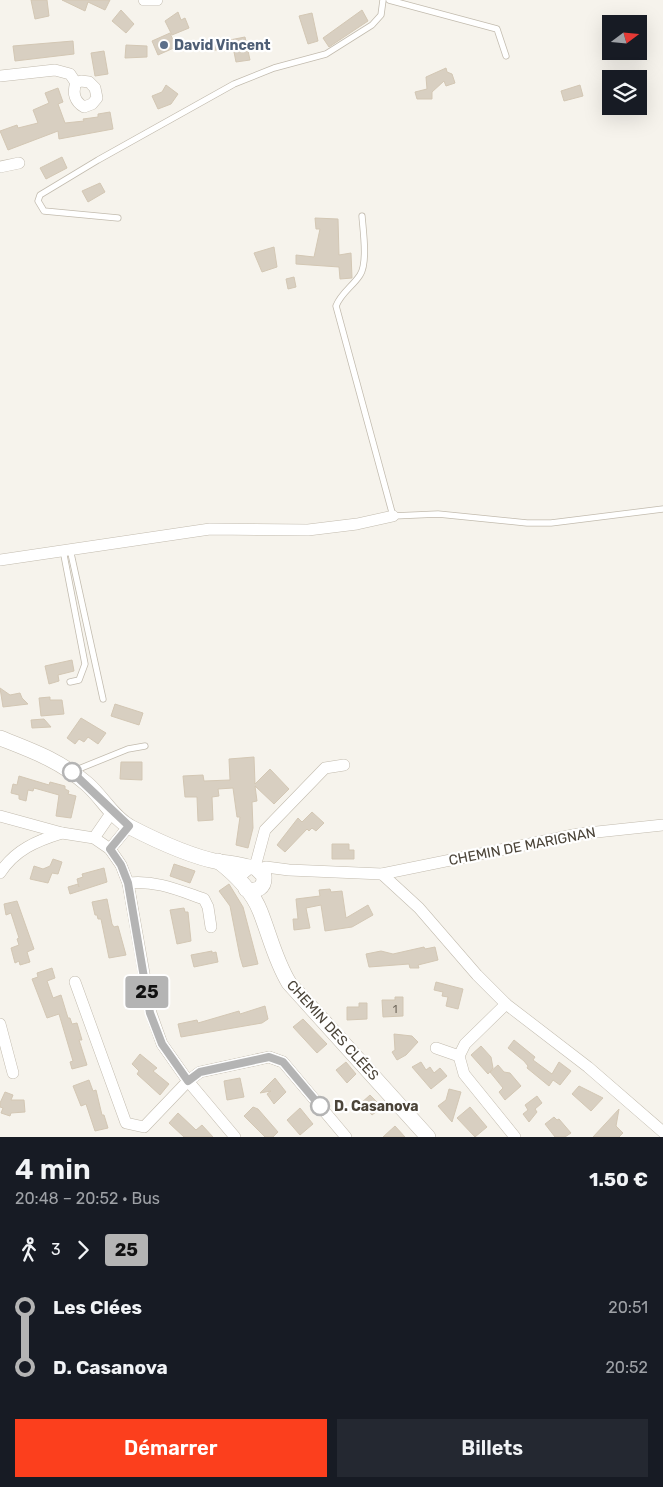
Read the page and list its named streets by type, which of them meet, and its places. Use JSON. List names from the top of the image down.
{
  "streets": {
    "street": ["CHEMIN DE MARIGNAN", "CHEMIN DES CLÉES"]
  },
  "crossings": [
    ["CHEMIN DE MARIGNAN", "CHEMIN DES CLÉES"]
  ],
  "places": ["David Vincent", "D. Casanova"],
  "lines": ["bus line 25"],
  "house_numbers": ["1"],
  "north": "right",
  "page": {
    "on_map": "25",
    "heading": ["4 min", "20:48 – 20:52 · Bus", "1.50 €"],
    "legs": ["3", "25"],
    "list": [
      {
        "name": "Les Clées",
        "value": "20:51"
      },
      {
        "name": "D. Casanova",
        "value": "20:52"
      }
    ],
    "buttons": ["Démarrer", "Billets"]
  }
}
